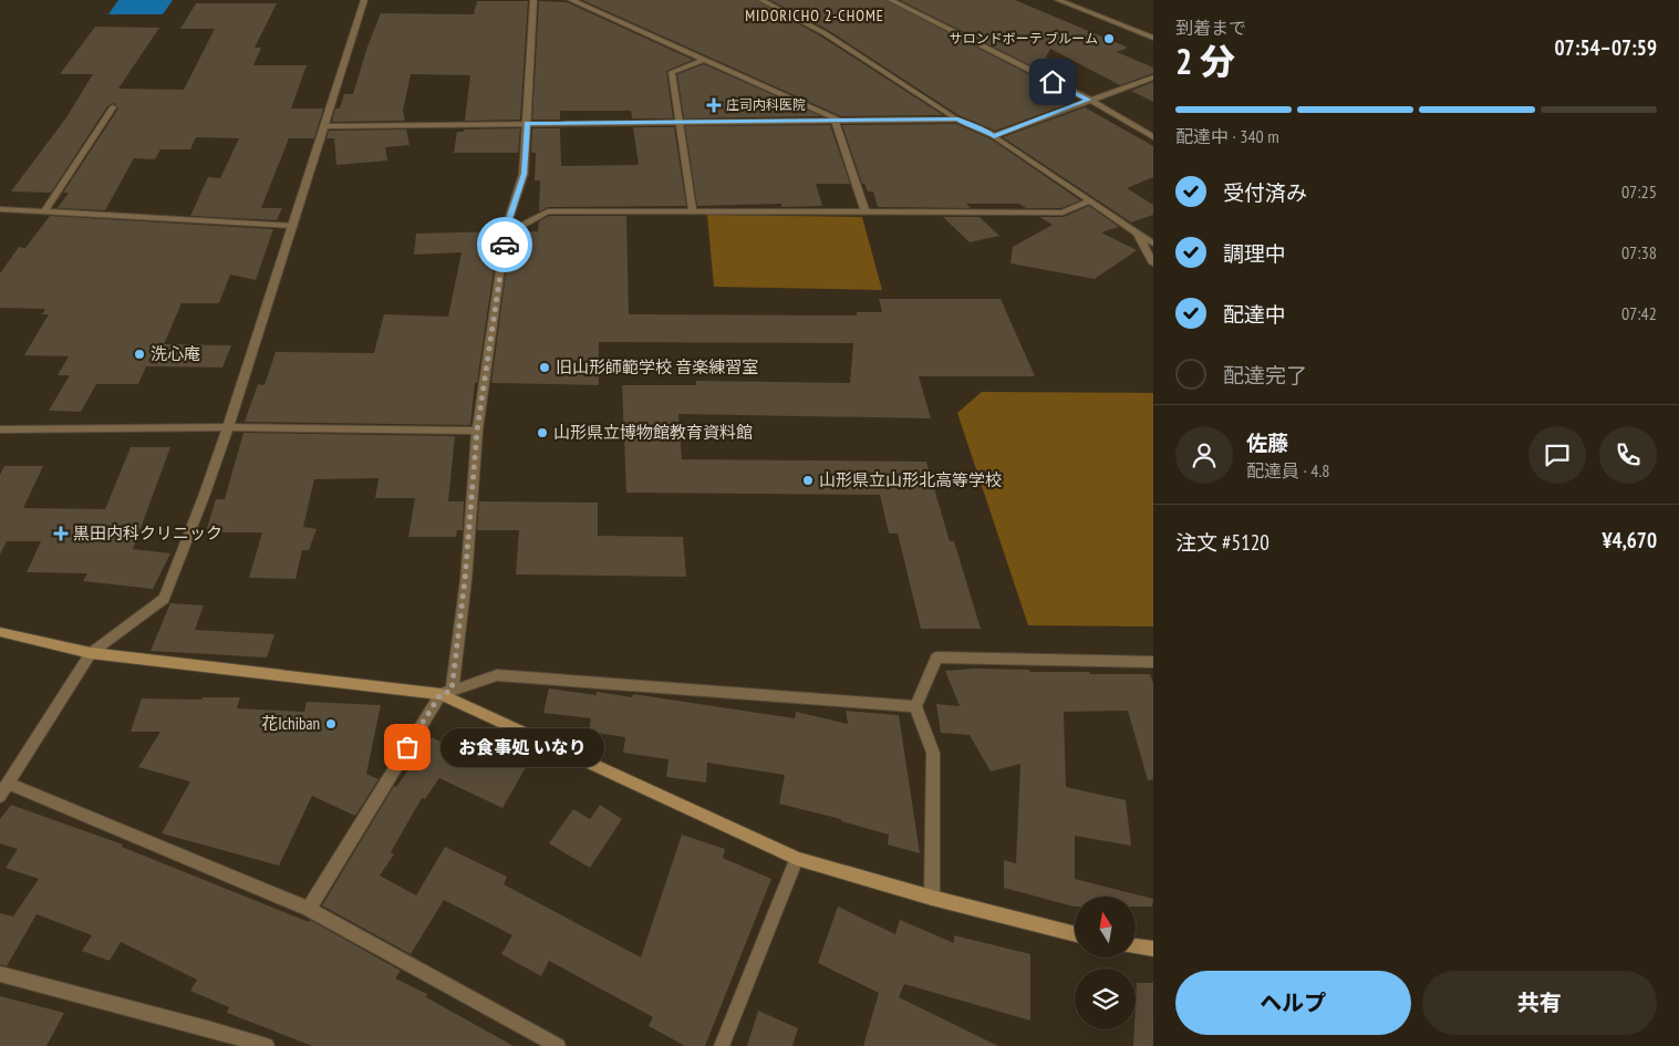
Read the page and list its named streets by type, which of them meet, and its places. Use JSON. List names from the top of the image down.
{
  "districts": ["MIDORICHO 2-CHOME"],
  "places": {
    "other": [
      "サロンドボーテ ブルーム",
      "洗心庵",
      "旧山形師範学校 音楽練習室",
      "山形県立博物館教育資料館",
      "山形県立山形北高等学校",
      "花Ichiban",
      "お食事処 いなり"
    ],
    "health": ["庄司内科医院", "黒田内科クリニック"]
  },
  "north": "top",
  "page": {
    "heading": ["2 分", "到着まで", "07:54–07:59"],
    "panel": [
      "佐藤",
      "配達員 · 4.8",
      "注文 #5120",
      "¥4,670"
    ],
    "bar": "配達中 · 340 m",
    "list": [
      ["受付済み", "07:25"],
      ["調理中", "07:38"],
      ["配達中", "07:42"],
      "配達完了"
    ],
    "bubble": "お食事処 いなり",
    "buttons": ["ヘルプ", "共有"]
  }
}
